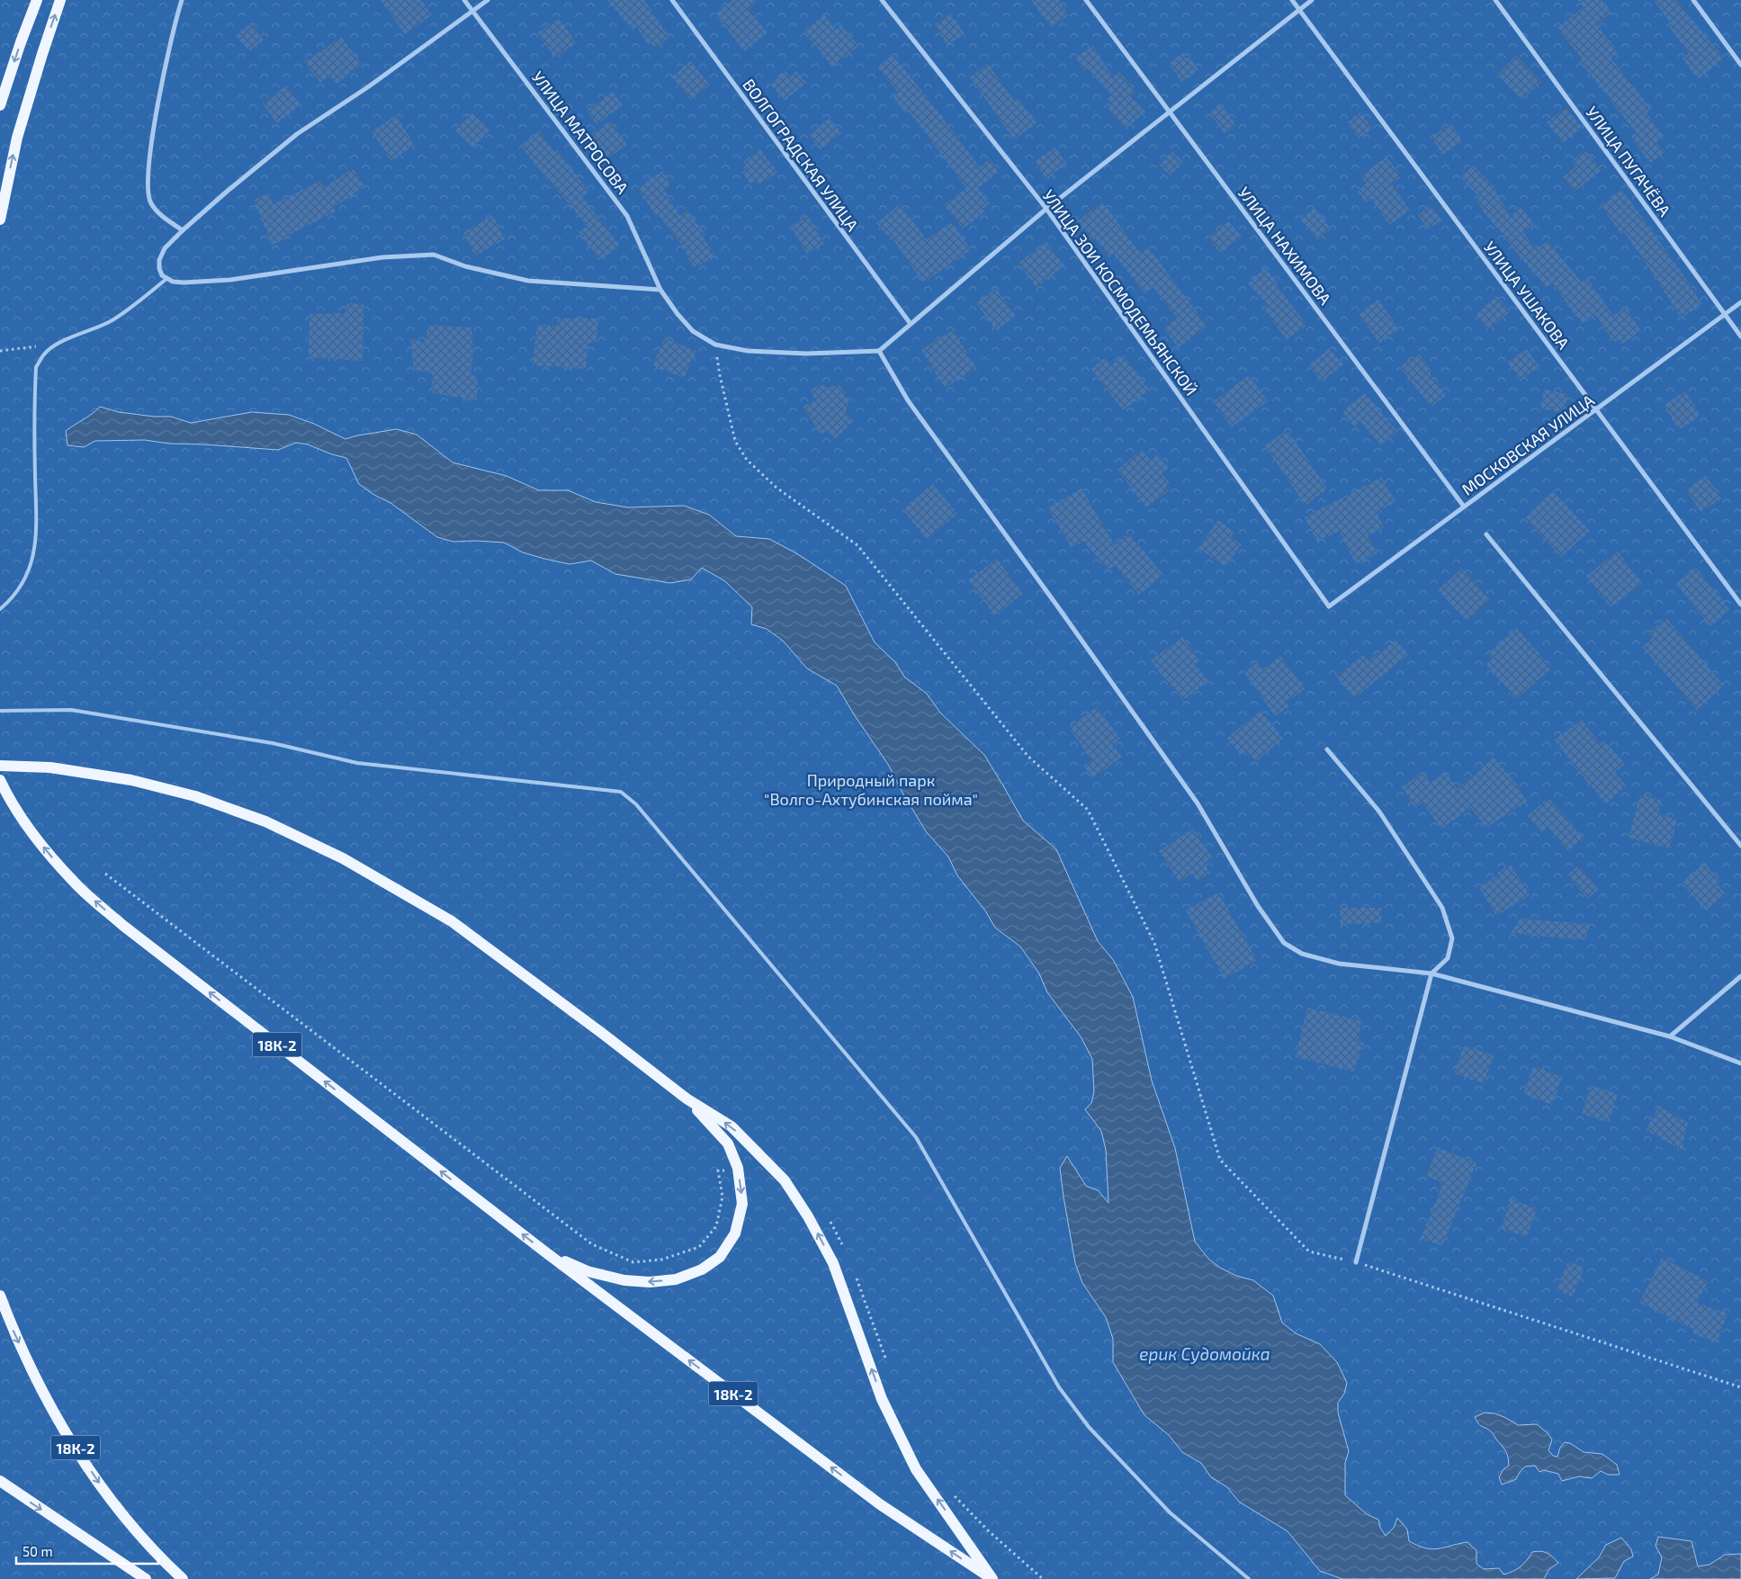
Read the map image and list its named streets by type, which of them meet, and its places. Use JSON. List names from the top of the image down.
{
  "streets": {
    "main road": ["18К-2"],
    "street": [
      "УЛИЦА МАТРОСОВА",
      "ВОЛГОГРАДСКАЯ УЛИЦА",
      "УЛИЦА ПУГАЧЁВА",
      "УЛИЦА НАХИМОВА",
      "УЛИЦА ЗОИ КОСМОДЕМЬЯНСКОЙ",
      "УЛИЦА УШАКОВА",
      "МОСКОВСКАЯ УЛИЦА"
    ]
  },
  "crossings": [
    ["УЛИЦА ПУГАЧЁВА", "МОСКОВСКАЯ УЛИЦА"],
    ["УЛИЦА НАХИМОВА", "МОСКОВСКАЯ УЛИЦА"],
    ["УЛИЦА ЗОИ КОСМОДЕМЬЯНСКОЙ", "МОСКОВСКАЯ УЛИЦА"],
    ["УЛИЦА УШАКОВА", "МОСКОВСКАЯ УЛИЦА"]
  ],
  "water": ["ерик Судомойка"],
  "parks": ["Природный парк \"Волго-Ахтубинская пойма\""],
  "scale_bar": "50 m"
}
